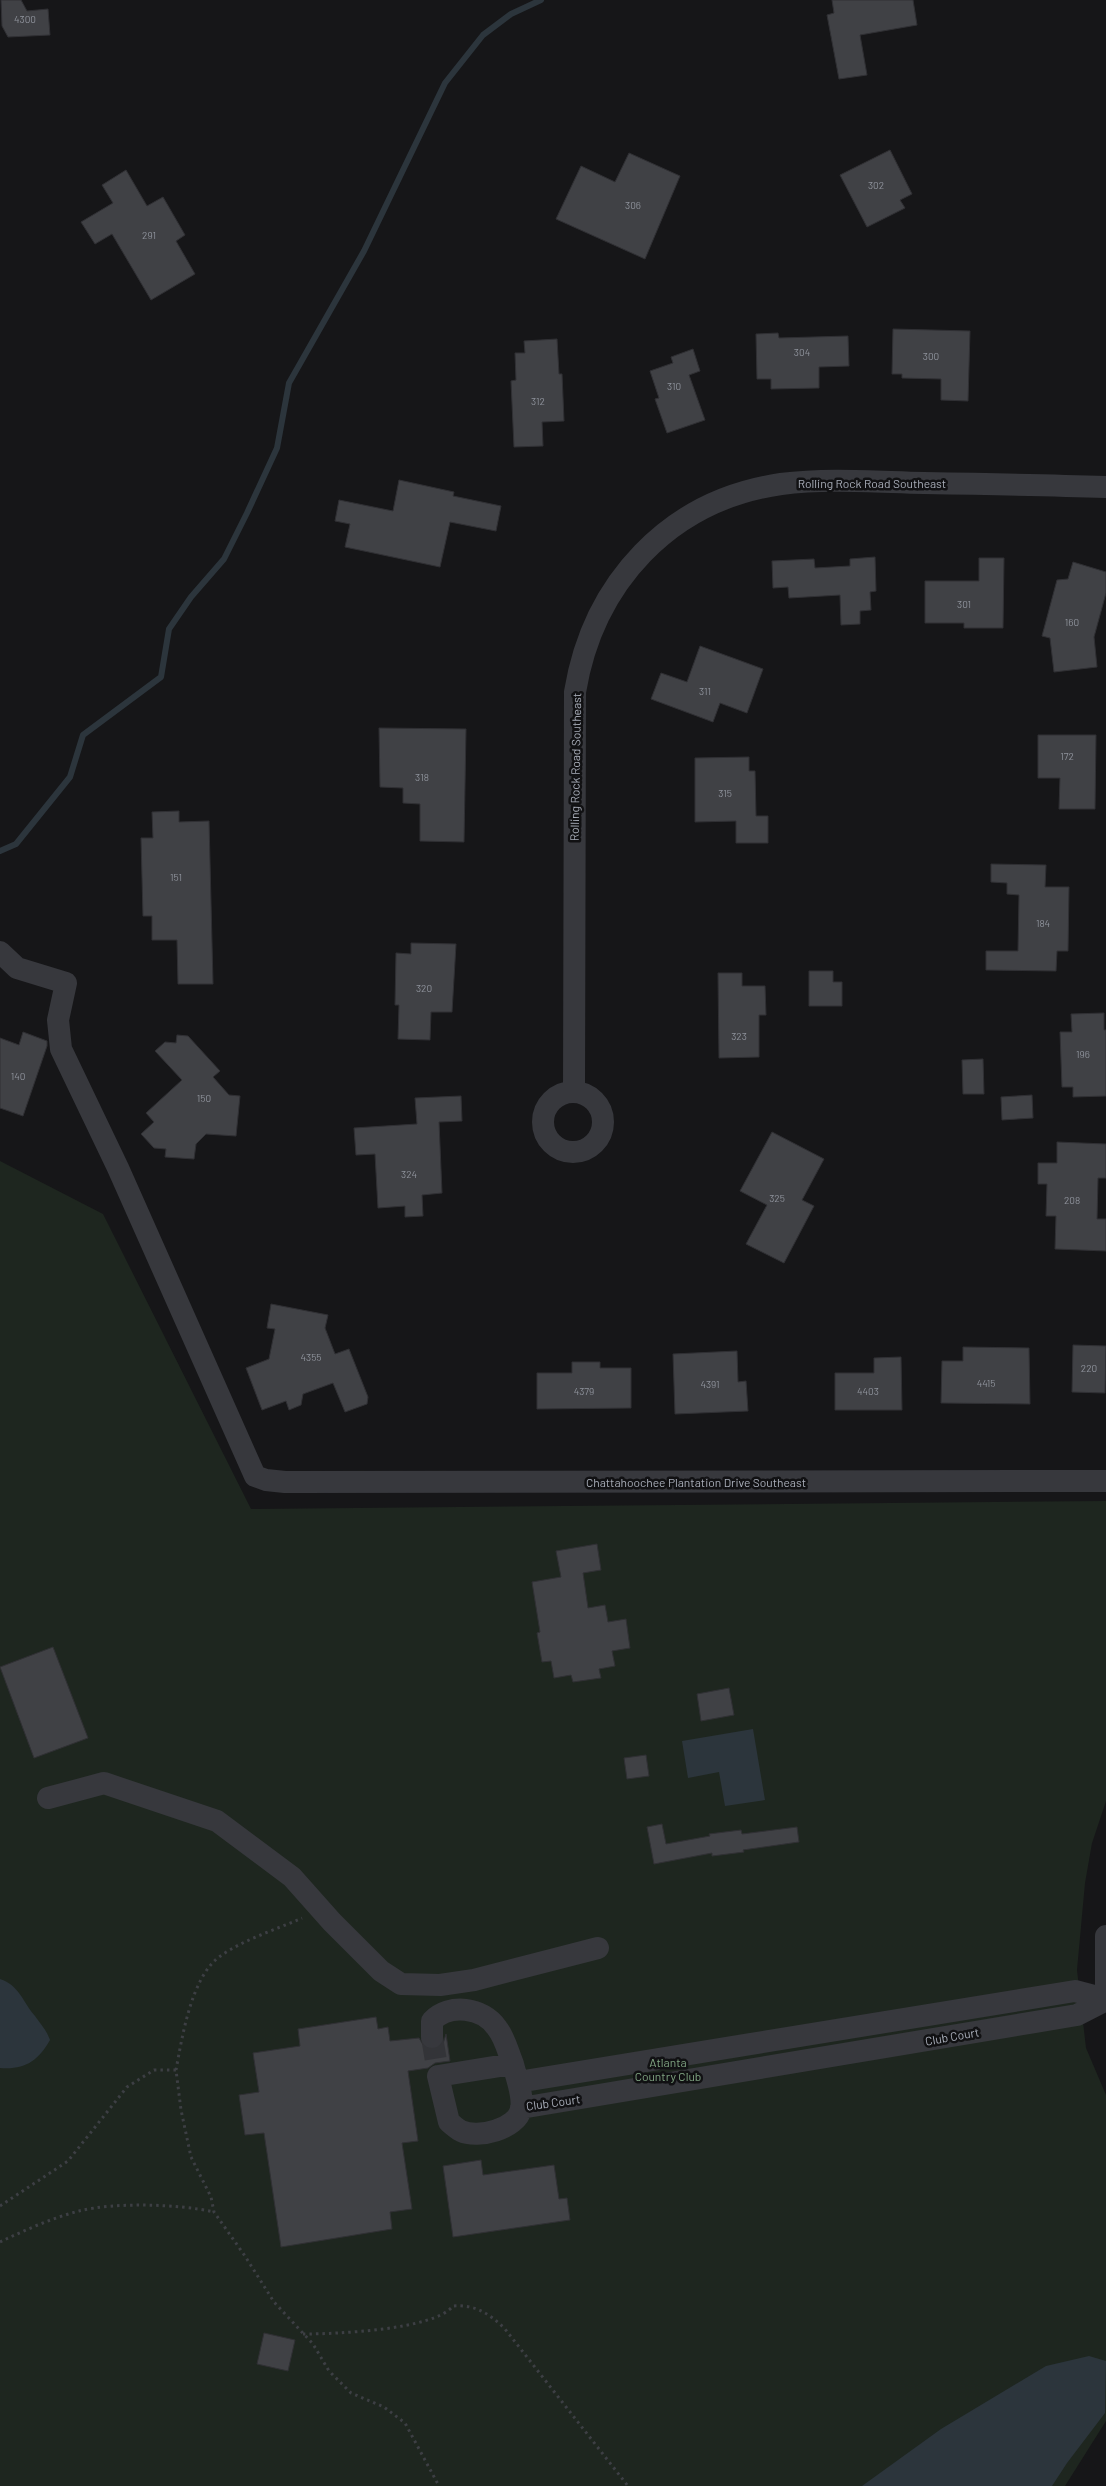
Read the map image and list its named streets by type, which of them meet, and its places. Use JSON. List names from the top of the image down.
{
  "streets": {
    "street": ["Rolling Rock Road Southeast", "Chattahoochee Plantation Drive Southeast", "Club Court"]
  },
  "parks": ["Atlanta Country Club"],
  "house_numbers": [
    "4300",
    "302",
    "306",
    "291",
    "304",
    "300",
    "310",
    "312",
    "301",
    "160",
    "311",
    "172",
    "318",
    "315",
    "151",
    "184",
    "320",
    "323",
    "196",
    "140",
    "150",
    "324",
    "325",
    "208",
    "4355",
    "220",
    "4415",
    "4391",
    "4379",
    "4403"
  ]
}
